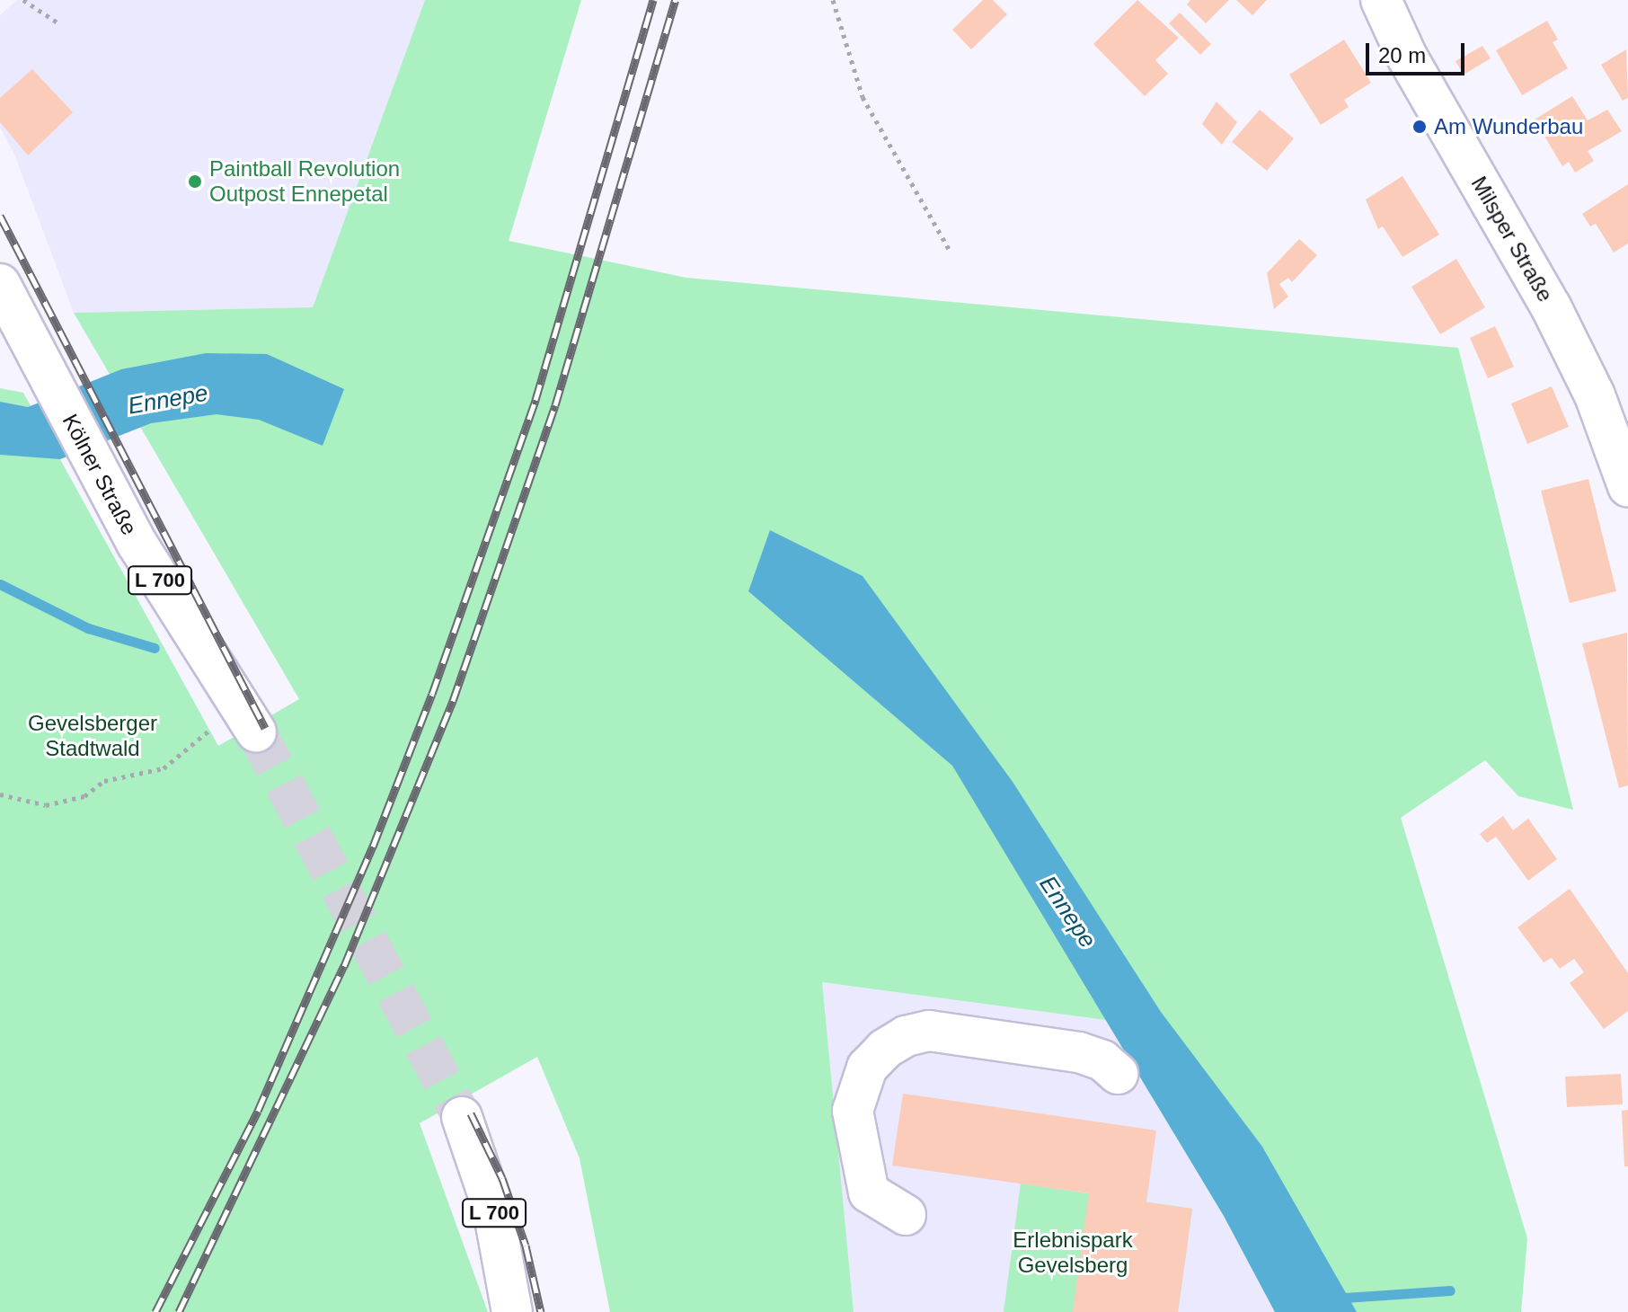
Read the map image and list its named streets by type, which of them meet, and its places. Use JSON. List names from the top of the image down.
{
  "streets": {
    "main road": ["Milsper Straße", "Kölner Straße", "L 700"]
  },
  "water": ["Ennepe"],
  "parks": ["Gevelsberger Stadtwald", "Erlebnispark Gevelsberg"],
  "places": ["Am Wunderbau", "Paintball Revolution Outpost Ennepetal"],
  "scale_bar": "20 m"
}
